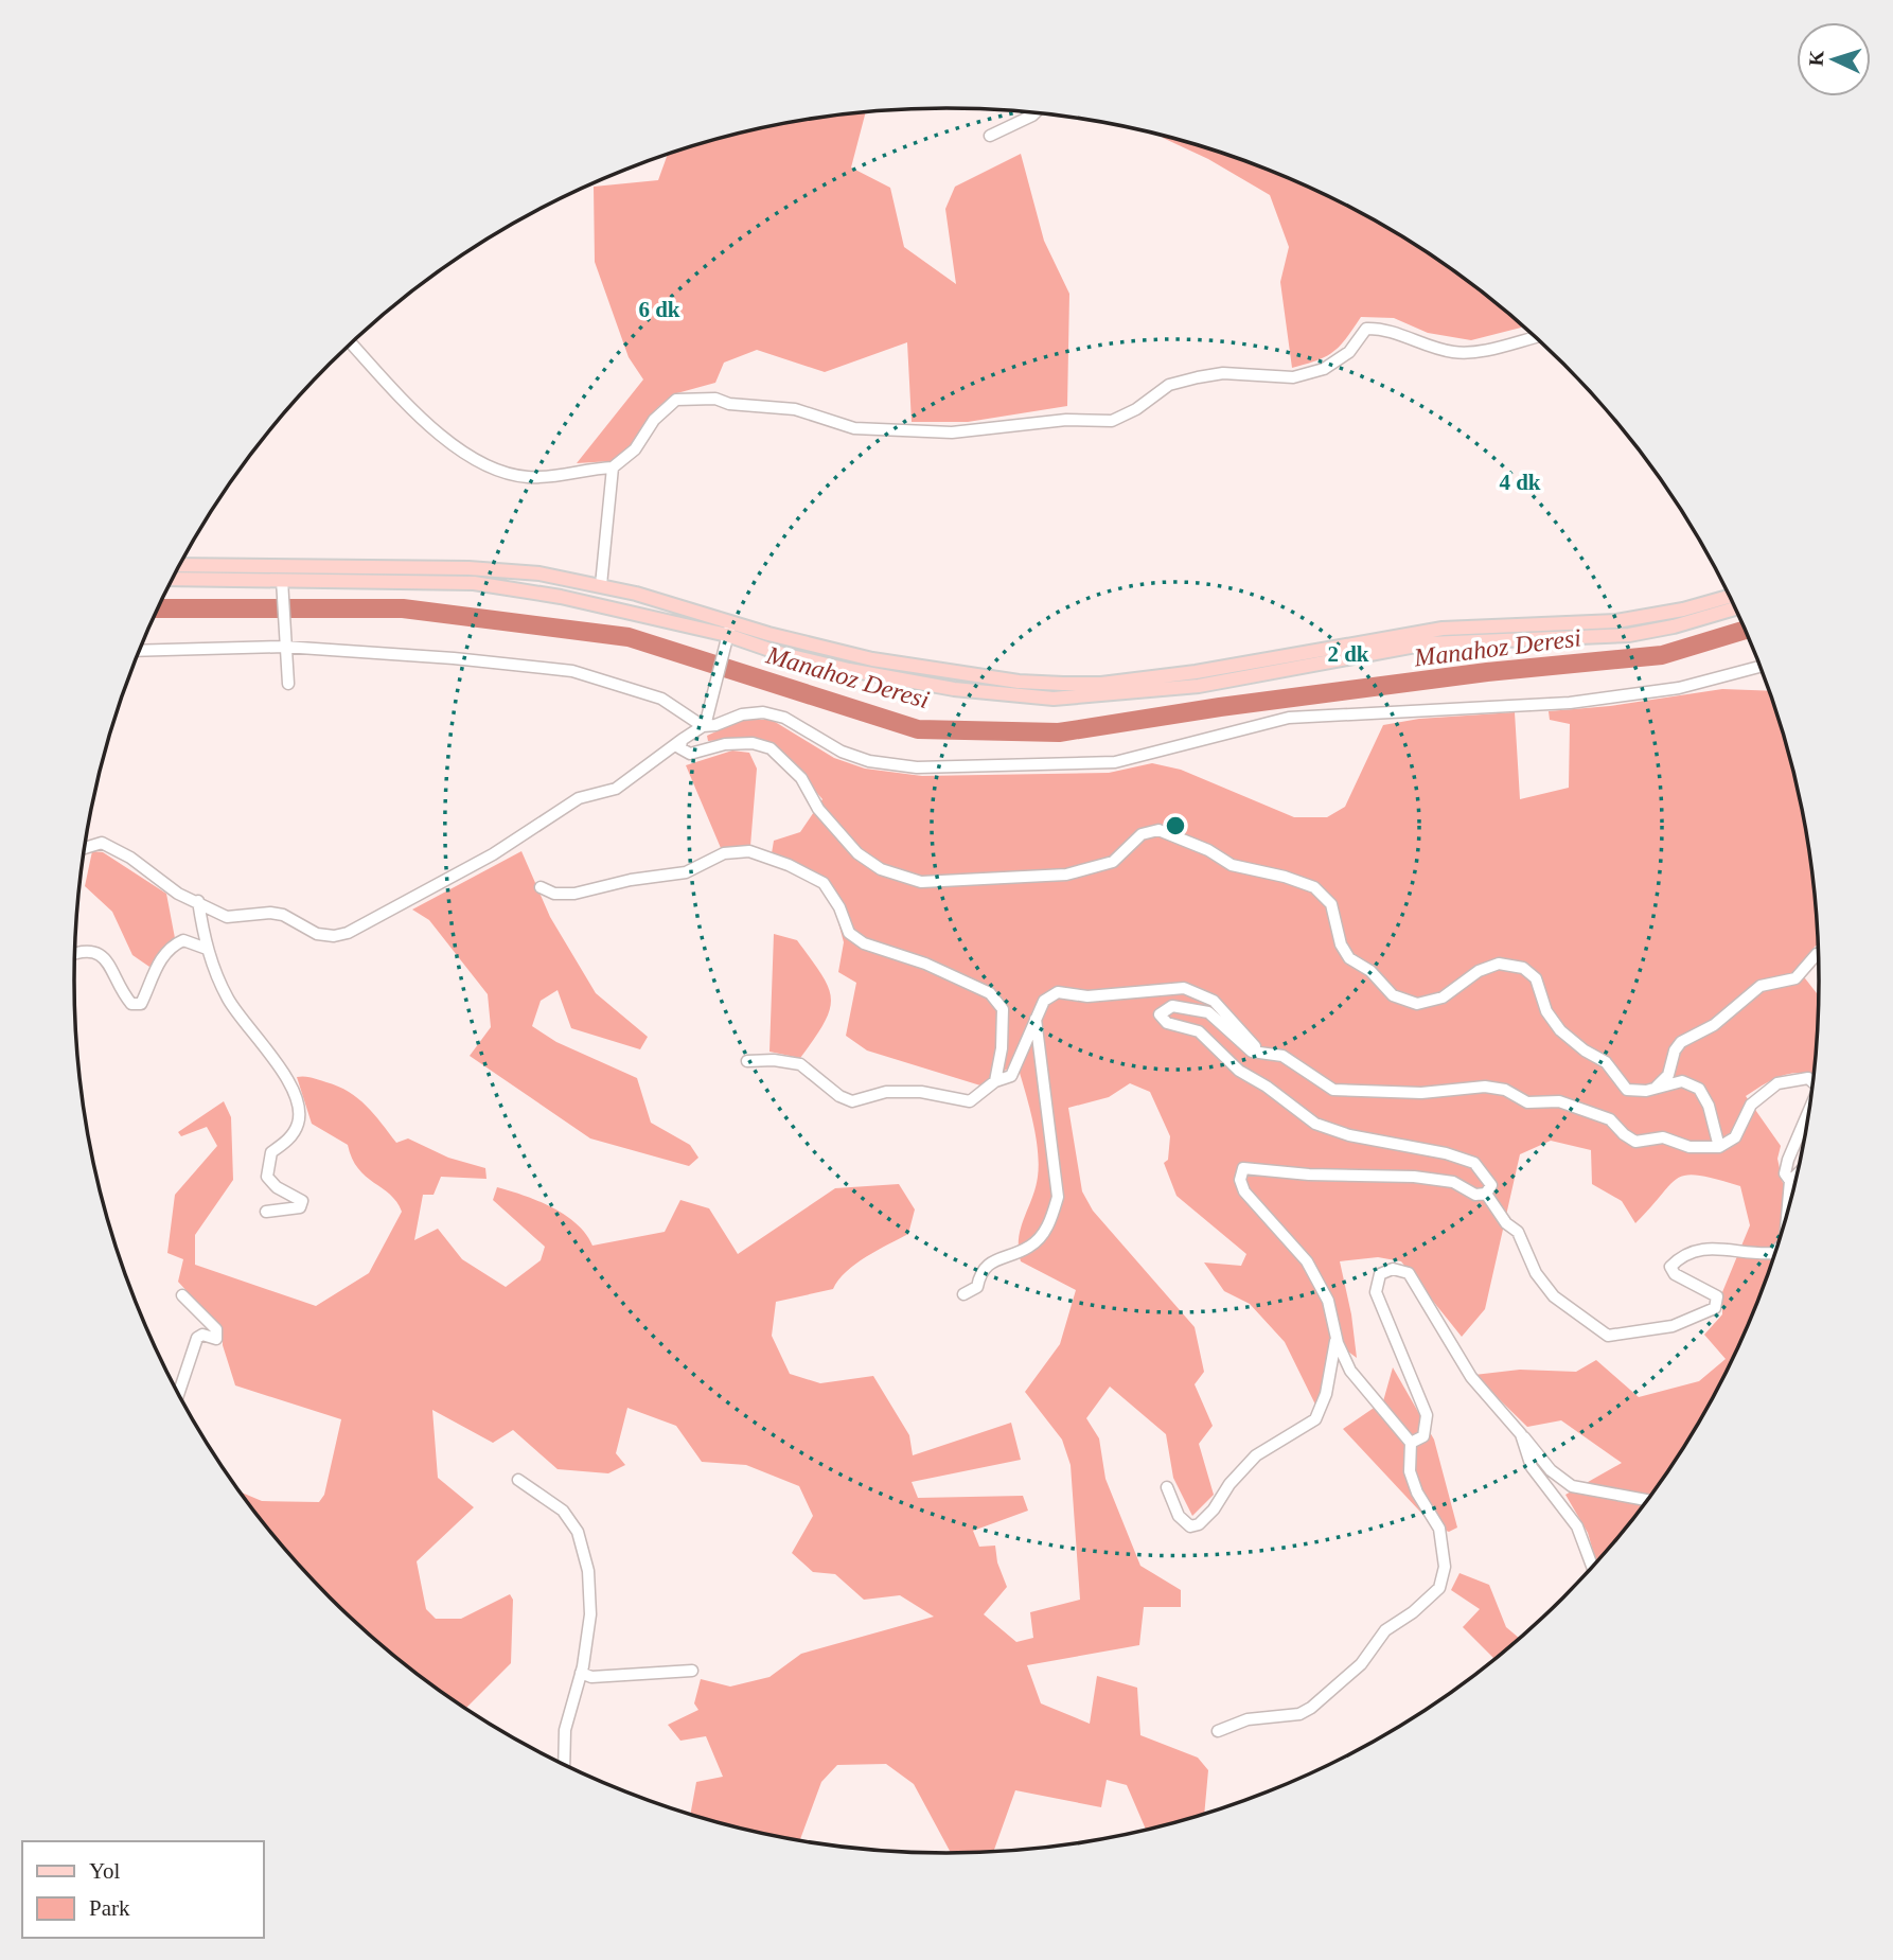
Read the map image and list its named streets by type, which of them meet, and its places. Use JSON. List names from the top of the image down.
{
  "water": ["Manahoz Deresi"],
  "legend": ["Yol", "Park"],
  "north": "left",
  "rings": ["6 dk", "4 dk", "2 dk"]
}
